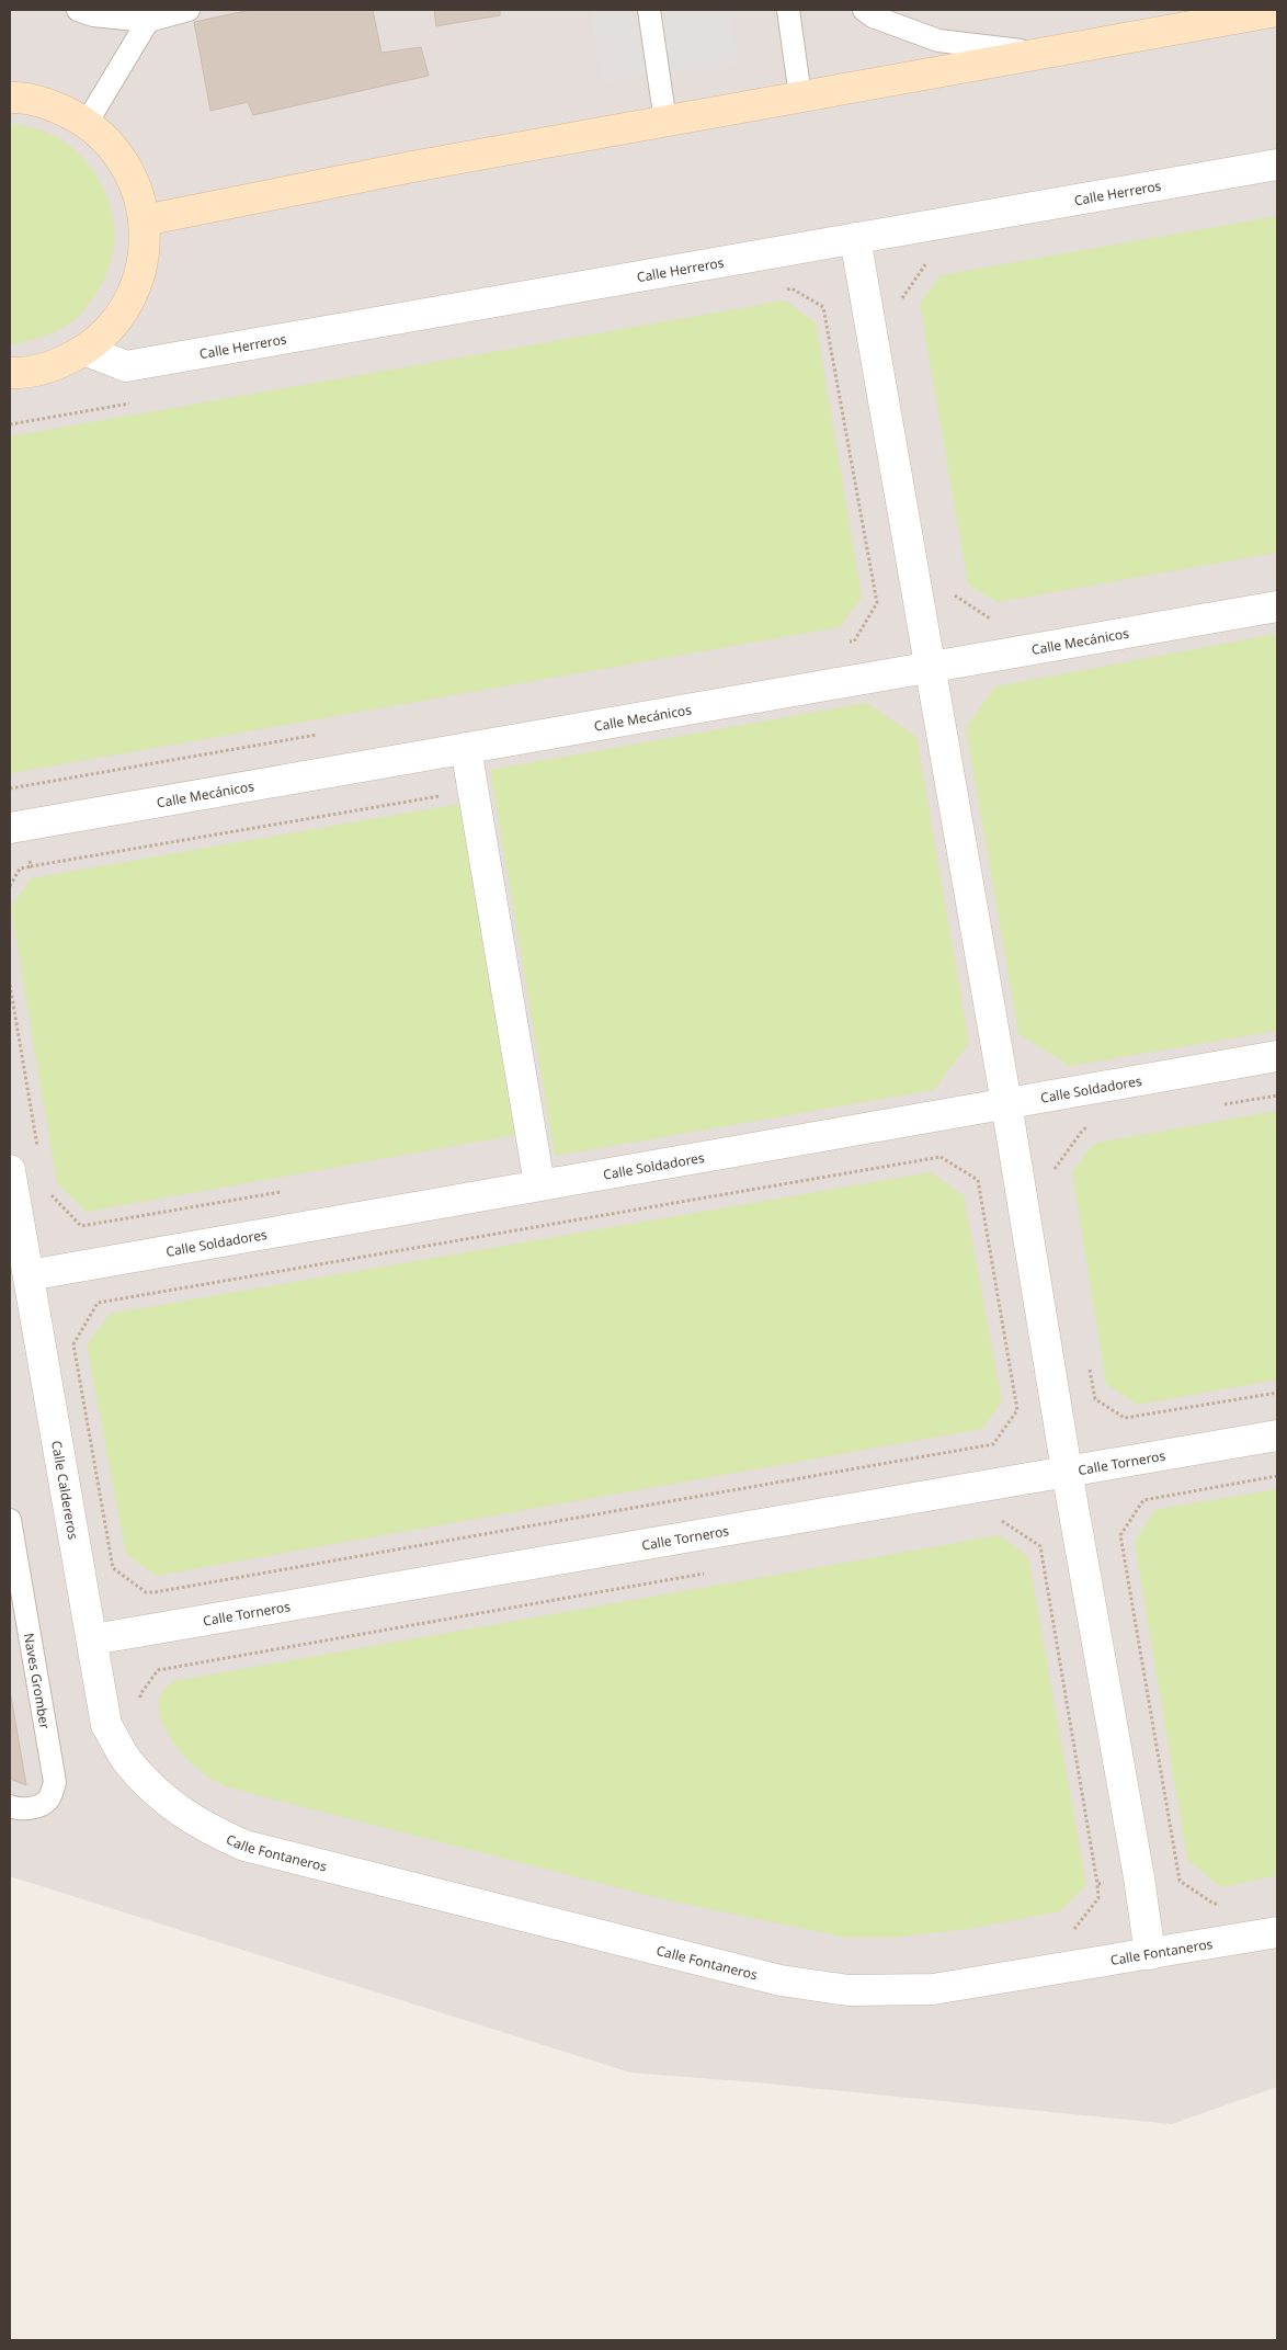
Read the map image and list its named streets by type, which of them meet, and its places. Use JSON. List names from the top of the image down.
{
  "streets": {
    "street": [
      "Calle Herreros",
      "Calle Mecánicos",
      "Calle Soldadores",
      "Calle Torneros",
      "Calle Caldereros",
      "Calle Fontaneros"
    ],
    "lane": ["Naves Gromber"]
  },
  "crossings": [
    ["Calle Soldadores", "Calle Caldereros"],
    ["Calle Torneros", "Calle Caldereros"],
    ["Calle Caldereros", "Calle Fontaneros"]
  ]
}
